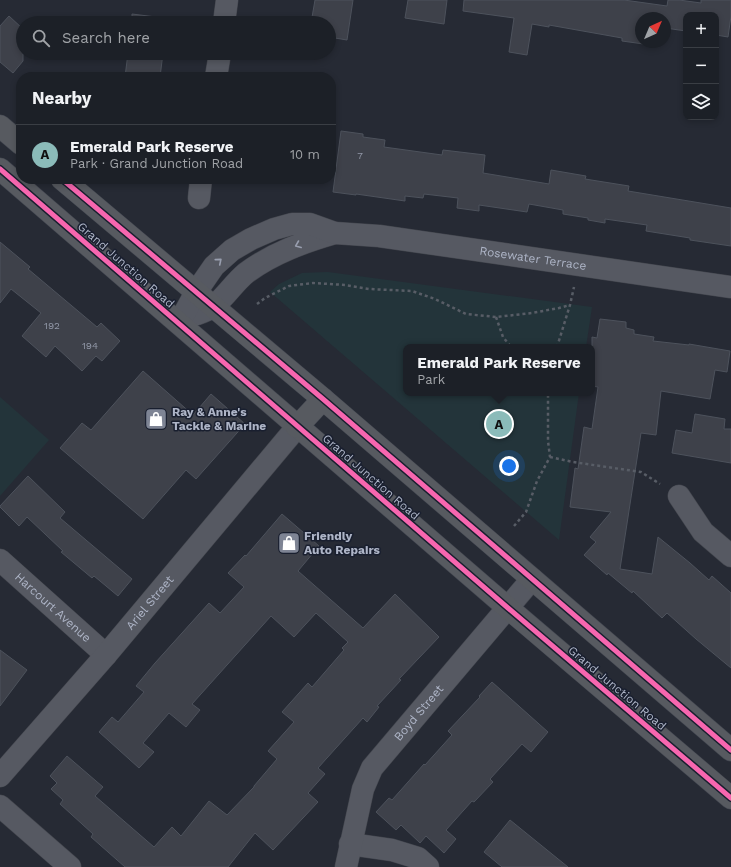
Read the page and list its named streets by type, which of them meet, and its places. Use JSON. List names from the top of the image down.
{
  "streets": {
    "highway": ["Grand Junction Road"],
    "street": [
      "Rosewater Terrace",
      "Ariel Street",
      "Harcourt Avenue",
      "Boyd Street"
    ]
  },
  "crossings": [
    ["Rosewater Terrace", "Grand Junction Road"],
    ["Grand Junction Road", "Ariel Street"],
    ["Grand Junction Road", "Boyd Street"],
    ["Ariel Street", "Harcourt Avenue"]
  ],
  "places": {
    "shop": ["Ray & Anne's Tackle & Marine", "Friendly Auto Repairs"]
  },
  "house_numbers": ["7", "192", "194"],
  "north": "top right",
  "page": {
    "map_buttons": ["+", "−"],
    "search": "Search here",
    "heading": "Nearby",
    "list": [
      {
        "mark": "A",
        "name": "Emerald Park Reserve",
        "note": "Park · Grand Junction Road",
        "value": "10 m"
      }
    ],
    "popup": ["Emerald Park Reserve", "Park"],
    "pins": "A"
  }
}
